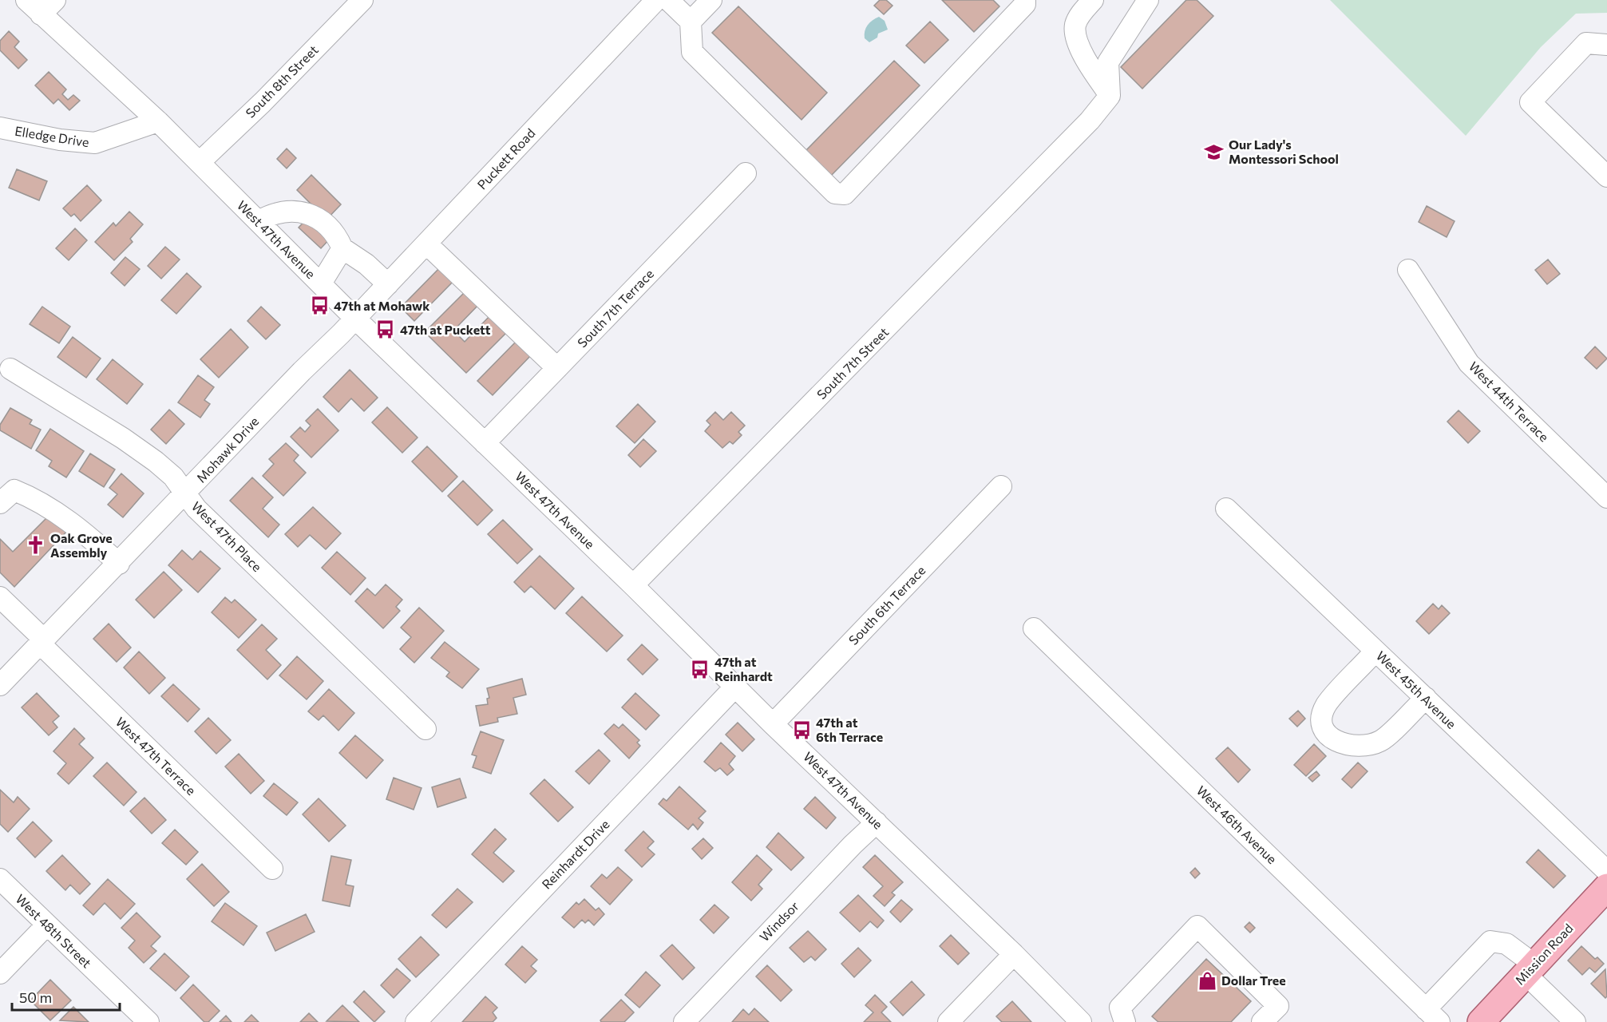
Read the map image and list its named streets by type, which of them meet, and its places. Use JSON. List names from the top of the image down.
{
  "streets": {
    "main road": ["Mission Road"],
    "street": [
      "South 8th Street",
      "Elledge Drive",
      "Puckett Road",
      "West 47th Avenue",
      "South 7th Terrace",
      "South 7th Street",
      "West 44th Terrace",
      "Mohawk Drive",
      "West 47th Place",
      "South 6th Terrace",
      "West 45th Avenue",
      "West 47th Terrace",
      "West 46th Avenue",
      "Reinhardt Drive",
      "Windsor",
      "West 48th Street"
    ]
  },
  "crossings": [
    ["South 8th Street", "West 47th Avenue"],
    ["Elledge Drive", "West 47th Avenue"],
    ["Puckett Road", "West 47th Avenue"],
    ["Puckett Road", "Mohawk Drive"],
    ["West 47th Avenue", "South 7th Terrace"],
    ["West 47th Avenue", "South 7th Street"],
    ["West 47th Avenue", "Mohawk Drive"],
    ["West 47th Avenue", "South 6th Terrace"],
    ["West 47th Avenue", "Reinhardt Drive"],
    ["West 47th Avenue", "Windsor"],
    ["Mohawk Drive", "West 47th Place"],
    ["Mohawk Drive", "West 47th Terrace"]
  ],
  "places": {
    "school or university": ["Our Lady's Montessori School"],
    "bus stop": [
      "47th at Mohawk",
      "47th at Puckett",
      "47th at Reinhardt",
      "47th at 6th Terrace"
    ],
    "church": ["Oak Grove Assembly"],
    "shop": ["Dollar Tree"]
  },
  "scale_bar": "50 m"
}
